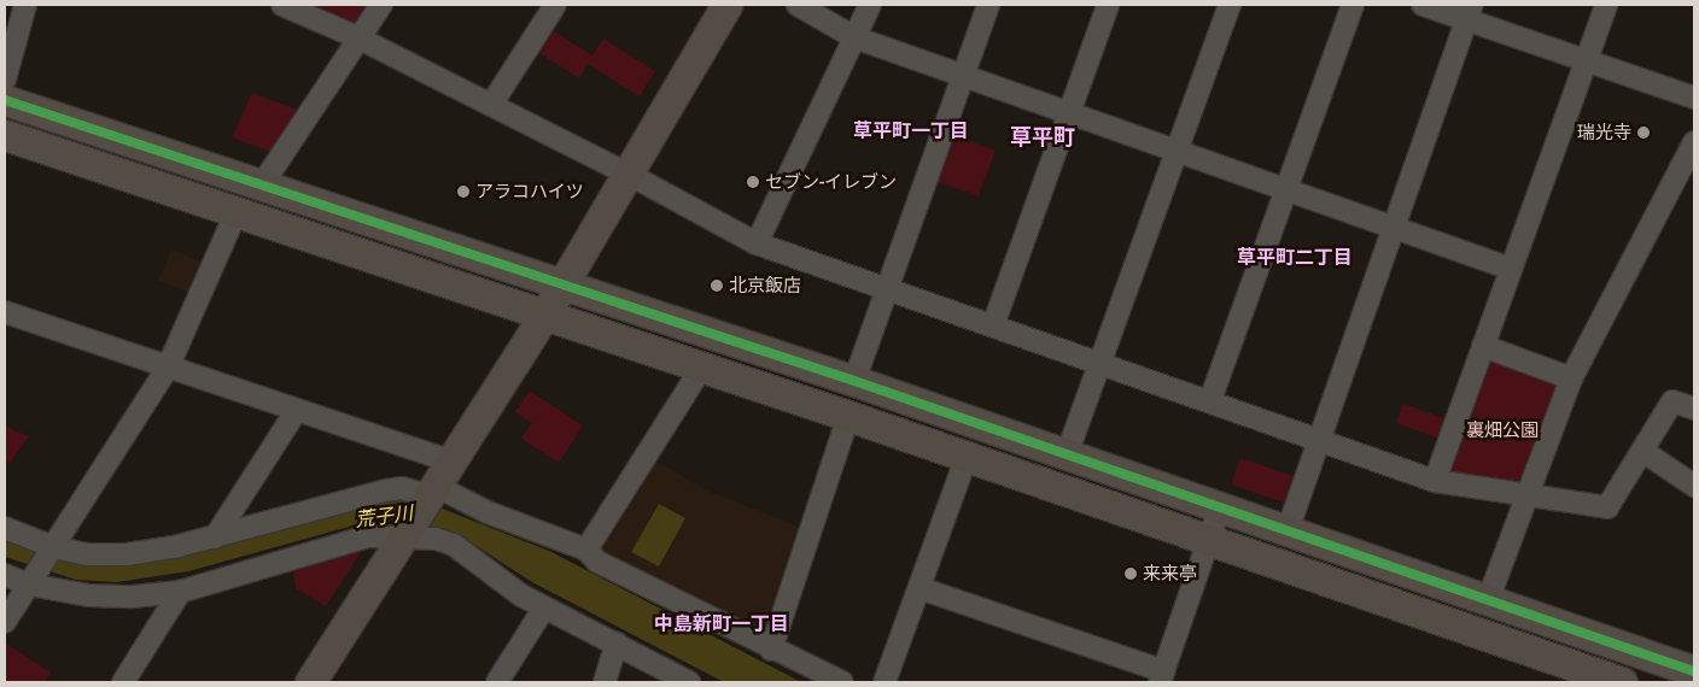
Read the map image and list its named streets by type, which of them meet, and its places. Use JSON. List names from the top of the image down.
{
  "districts": [
    "草平町一丁目",
    "草平町",
    "草平町二丁目",
    "中島新町一丁目"
  ],
  "water": ["荒子川"],
  "parks": ["裏畑公園"],
  "places": [
    "瑞光寺",
    "セブン-イレブン",
    "アラコハイツ",
    "北京飯店",
    "来来亭"
  ]
}
